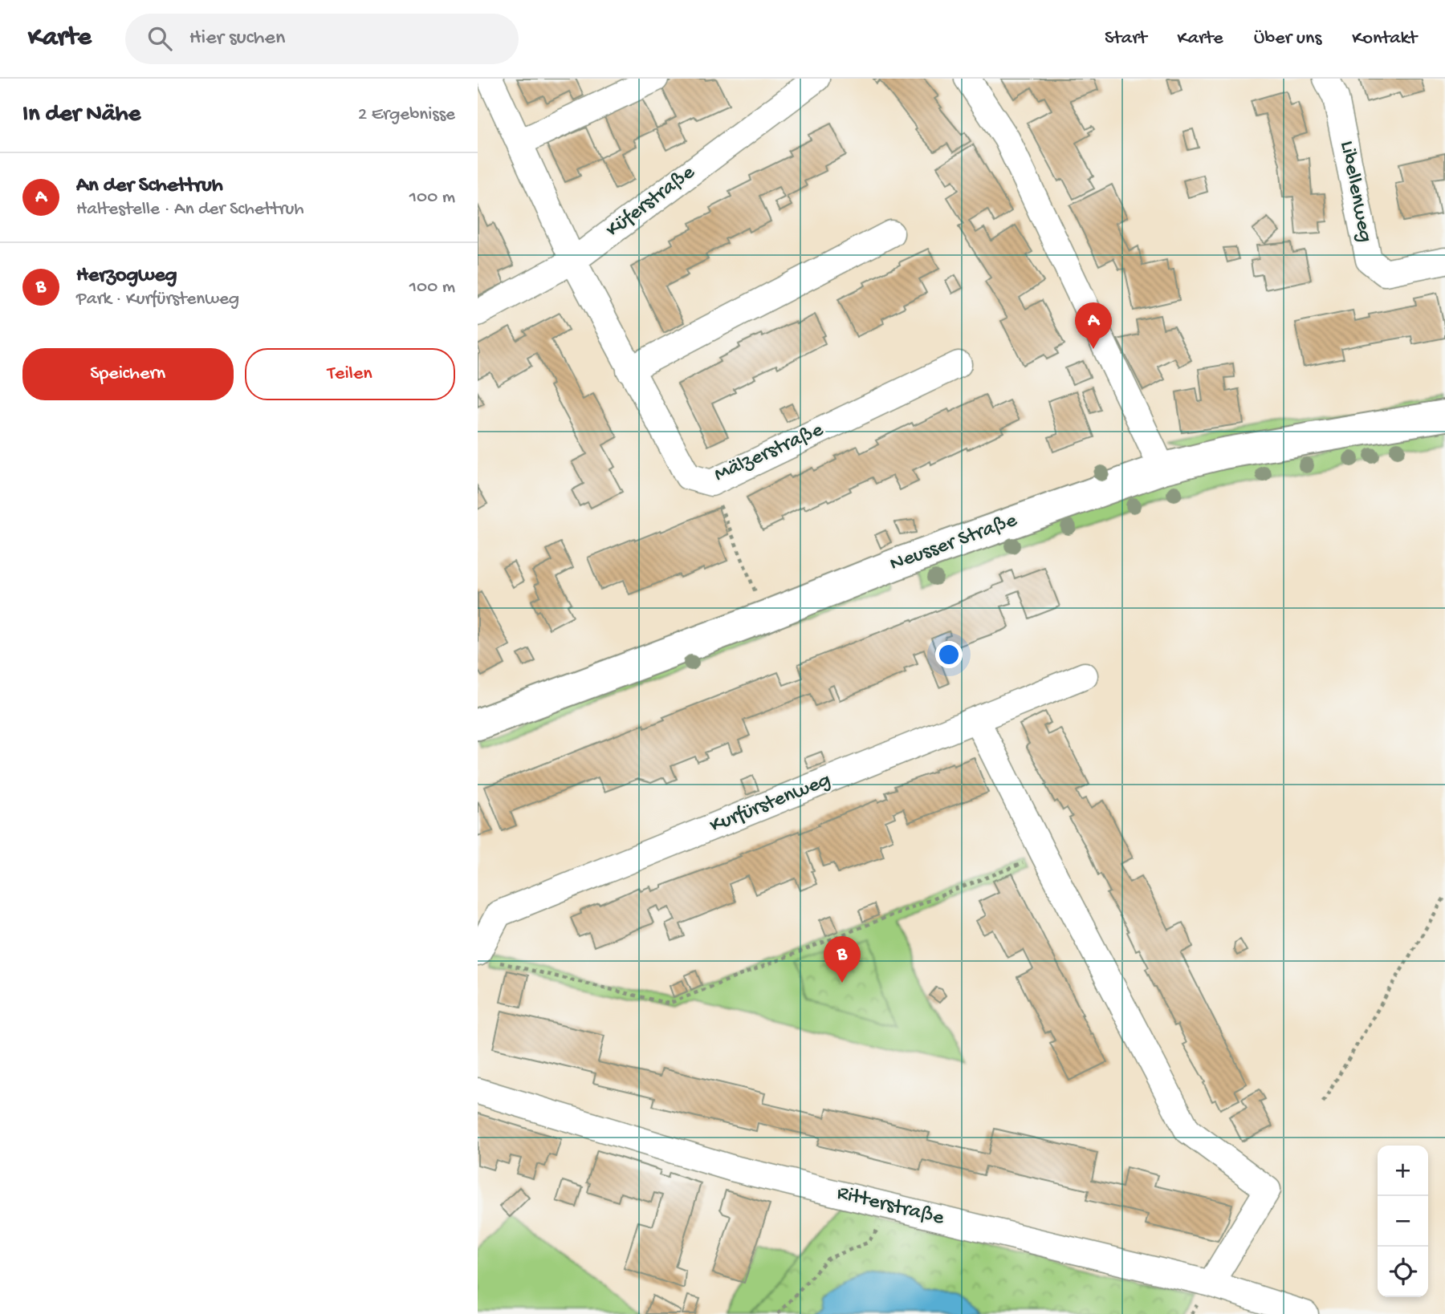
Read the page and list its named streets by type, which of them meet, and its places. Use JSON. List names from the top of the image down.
{
  "streets": {
    "street": [
      "Libellenweg",
      "Küferstraße",
      "Mälzerstraße",
      "Neusser Straße",
      "Kurfürstenweg",
      "Ritterstraße"
    ]
  },
  "crossings": [
    ["Küferstraße", "Mälzerstraße"]
  ],
  "page": {
    "header": "Karte",
    "search": "Hier suchen",
    "nav": [
      "Start",
      "Karte",
      "Über uns",
      "Kontakt"
    ],
    "heading": ["In der Nähe", "2 Ergebnisse"],
    "list": [
      {
        "mark": "A",
        "name": "An der Schettruh",
        "note": "Haltestelle · An der Schettruh",
        "value": "100 m"
      },
      {
        "mark": "B",
        "name": "Herzogweg",
        "note": "Park · Kurfürstenweg",
        "value": "100 m"
      }
    ],
    "pins": ["A", "B"],
    "buttons": ["Speichern", "Teilen"],
    "map_buttons": ["+", "−"]
  }
}
